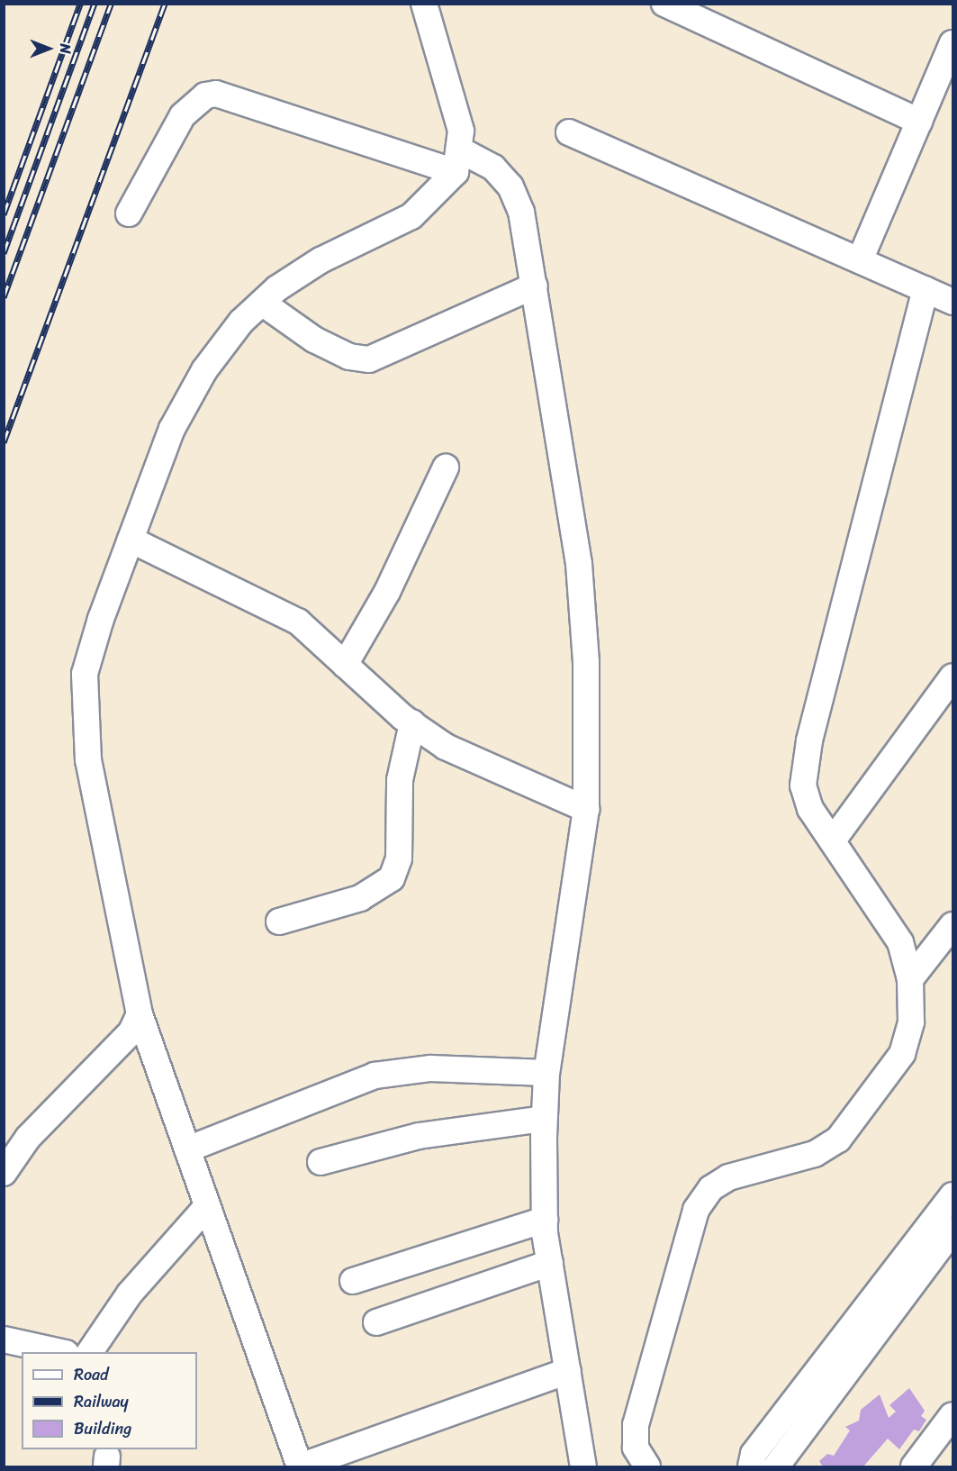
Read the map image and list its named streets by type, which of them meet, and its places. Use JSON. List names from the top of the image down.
{
  "legend": ["Road", "Railway", "Building"],
  "north": "right"
}
